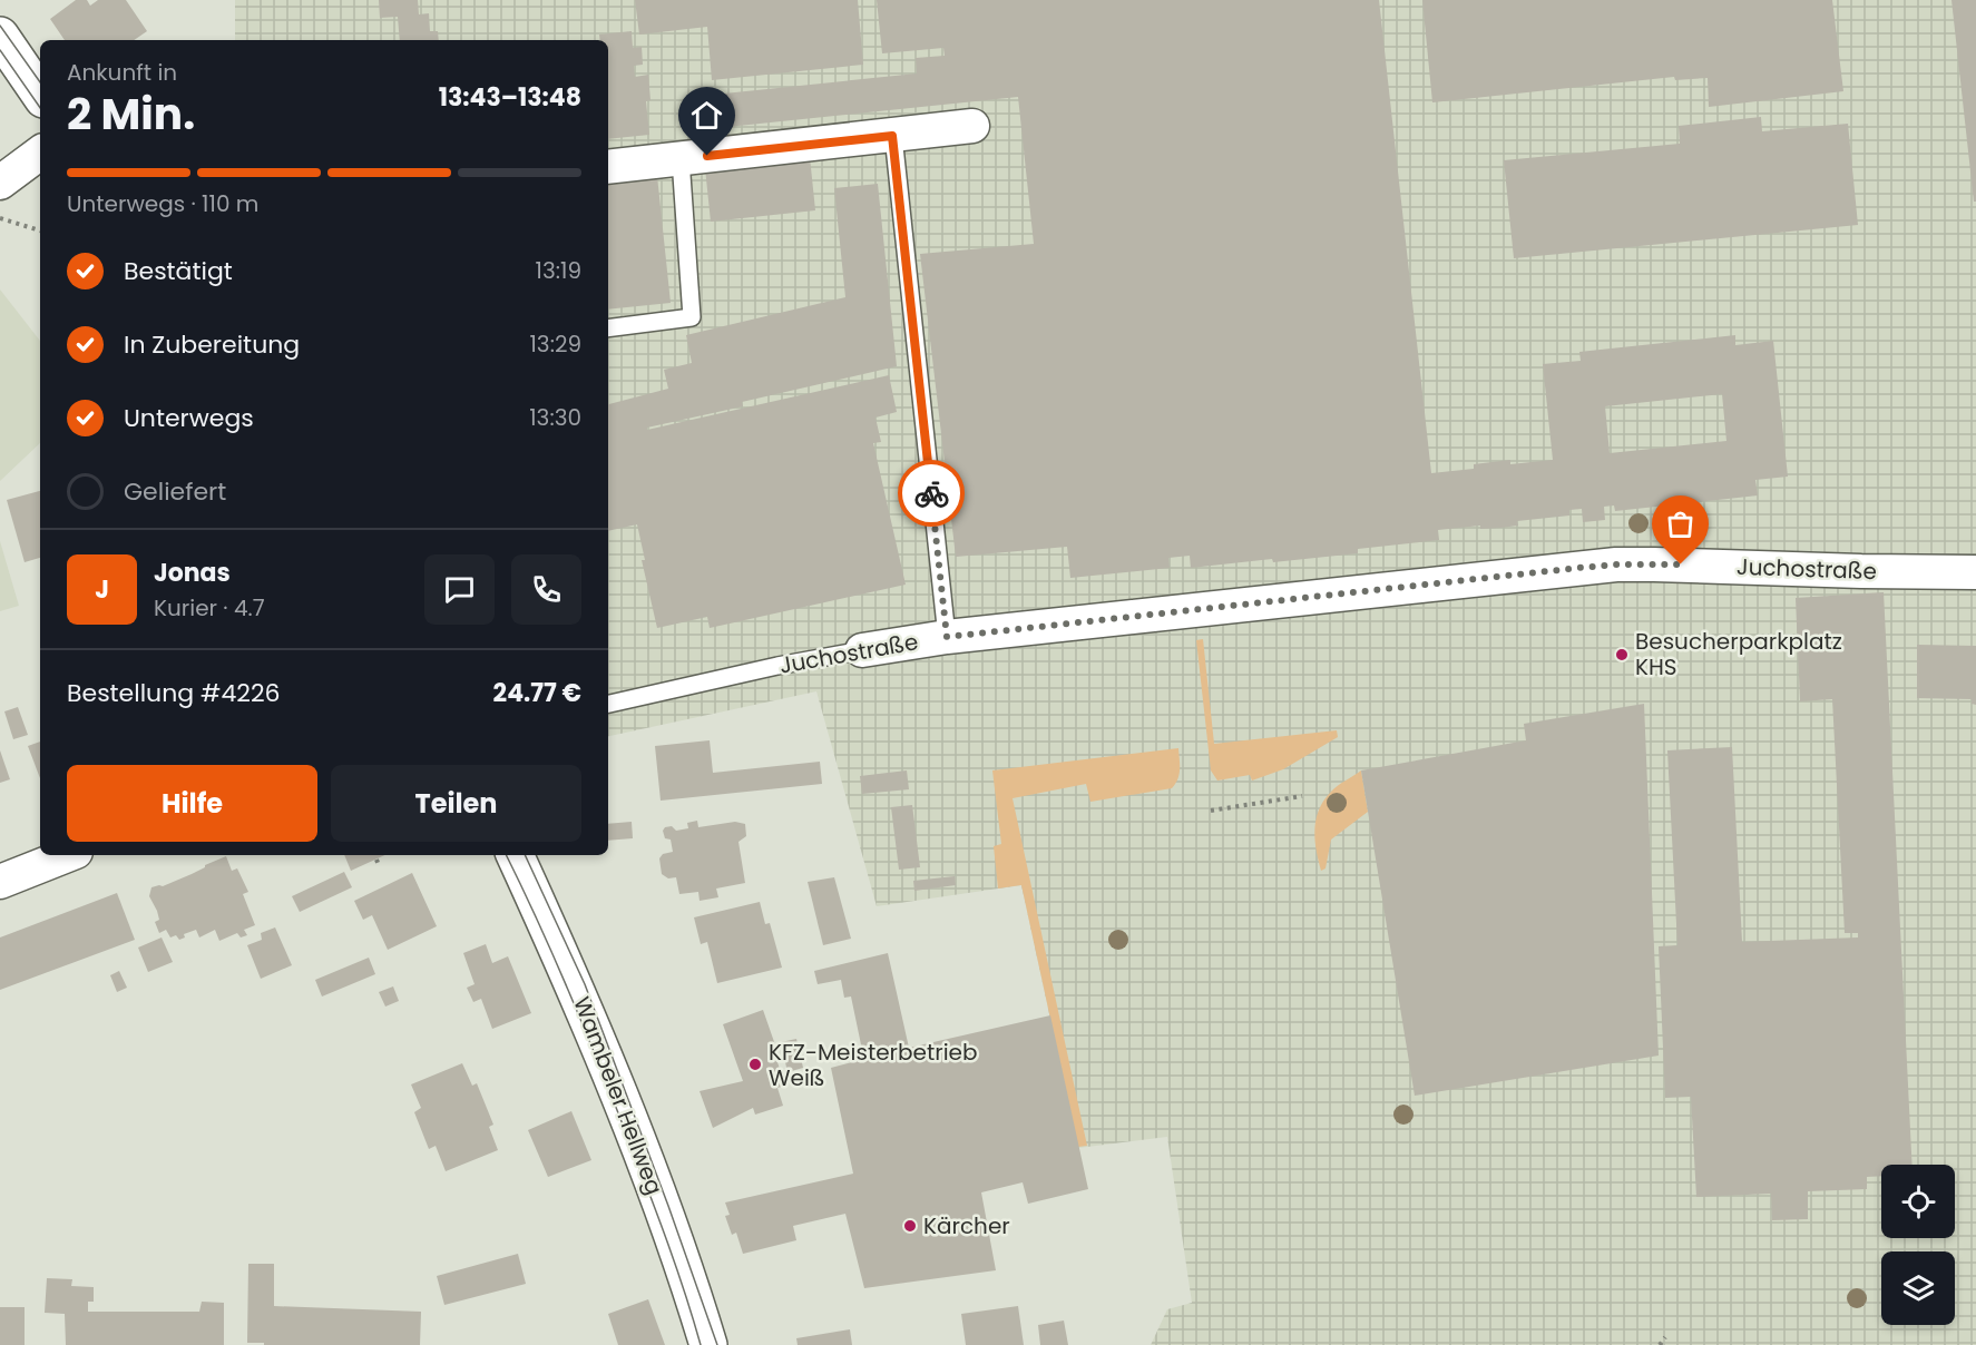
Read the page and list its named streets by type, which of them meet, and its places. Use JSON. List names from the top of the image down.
{
  "streets": {
    "main road": ["Wambeler Hellweg"],
    "street": ["Juchostraße"]
  },
  "places": ["Besucherparkplatz KHS", "KFZ-Meisterbetrieb Weiß", "Kärcher"],
  "page": {
    "heading": ["2 Min.", "Ankunft in", "13:43–13:48"],
    "panel": [
      "Jonas",
      "Kurier · 4.7",
      "Bestellung #4226",
      "24.77 €"
    ],
    "bar": "Unterwegs · 110 m",
    "list": [
      ["Bestätigt", "13:19"],
      ["In Zubereitung", "13:29"],
      ["Unterwegs", "13:30"],
      "Geliefert"
    ],
    "round": "J",
    "buttons": ["Hilfe", "Teilen"]
  }
}
